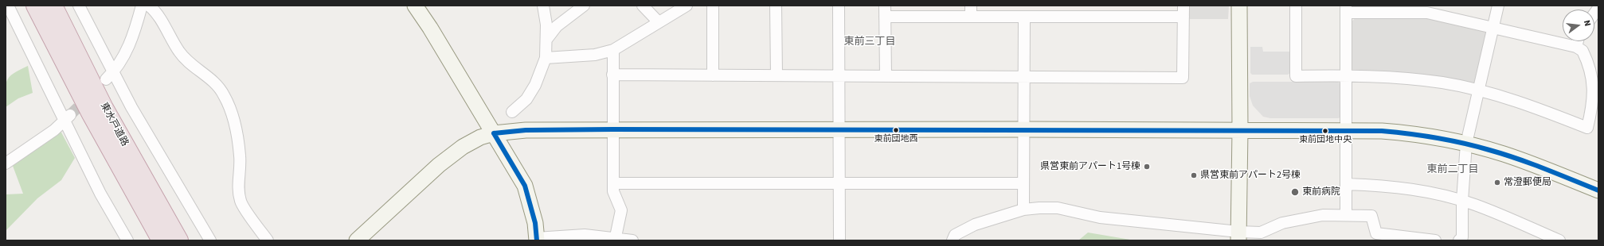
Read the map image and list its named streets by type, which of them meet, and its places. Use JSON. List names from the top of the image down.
{
  "streets": {
    "highway": ["東水戸道路"]
  },
  "districts": ["東前三丁目", "東前二丁目"],
  "places": [
    "東前団地西",
    "東前団地中央",
    "県営東前アパート1号棟",
    "県営東前アパート2号棟",
    "常澄郵便局",
    "東前病院"
  ],
  "north": "right"
}
